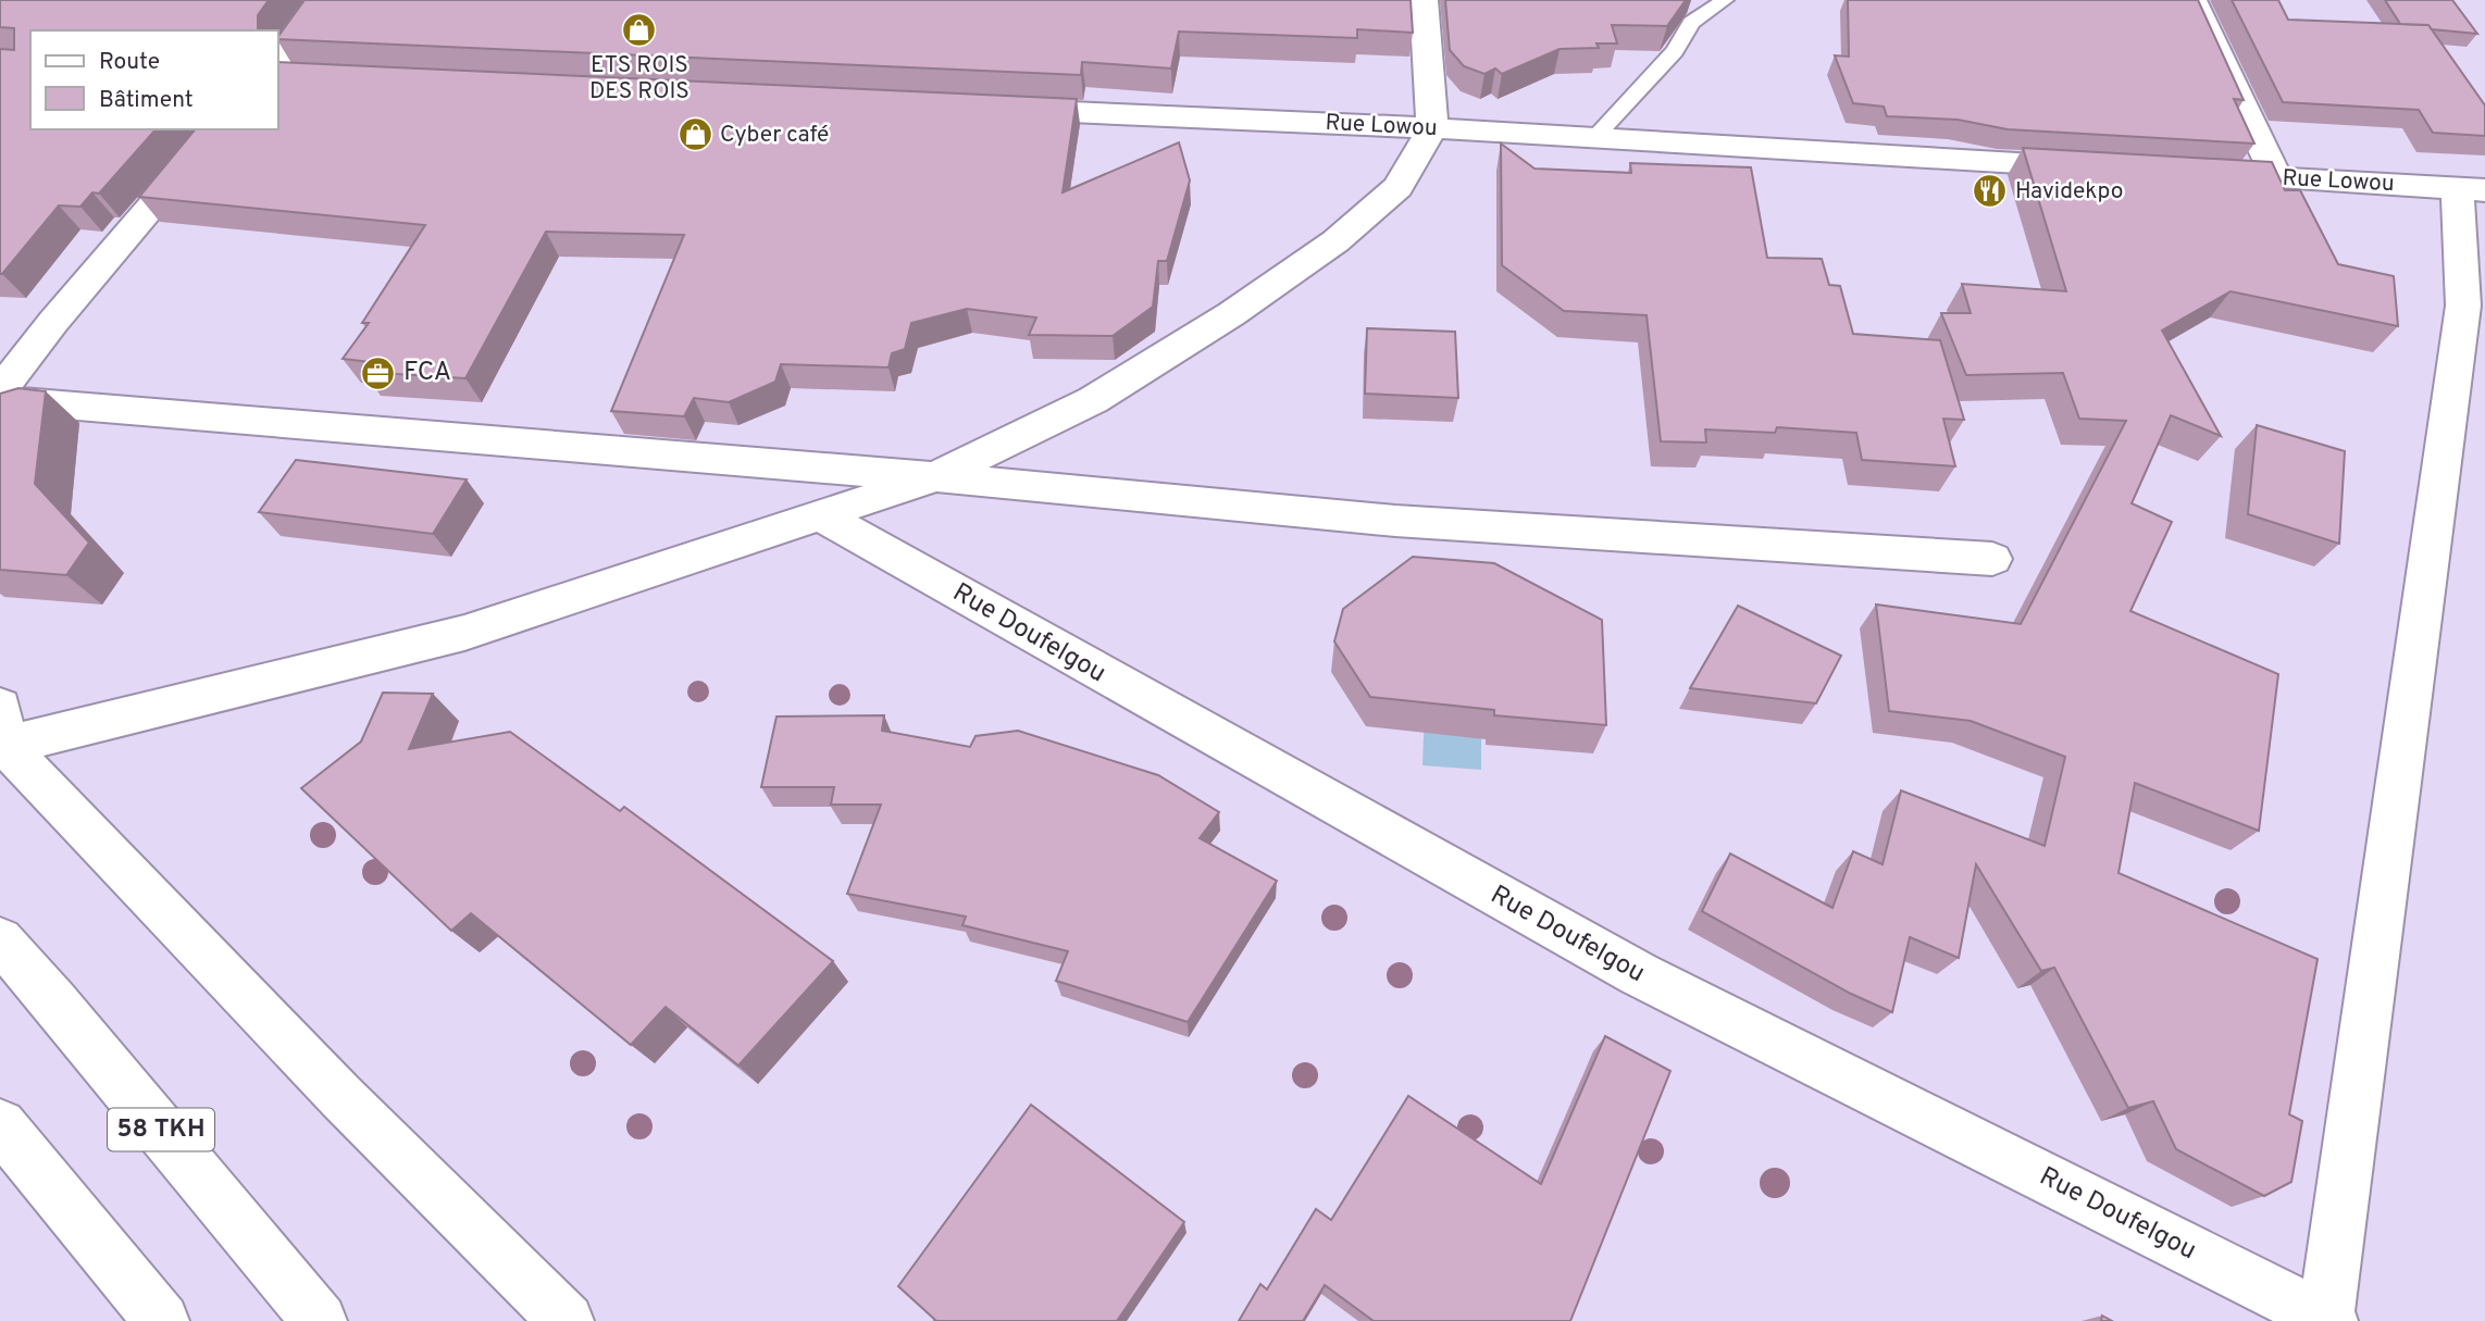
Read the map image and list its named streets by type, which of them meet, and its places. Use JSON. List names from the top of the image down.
{
  "streets": {
    "main road": ["Rue Lowou", "Rue Doufelgou", "58 TKH"]
  },
  "places": {
    "shop": ["ETS ROIS DES ROIS", "Cyber café"],
    "restaurant": ["Havidekpo"],
    "office": ["FCA"]
  },
  "legend": ["Route", "Bâtiment"]
}
